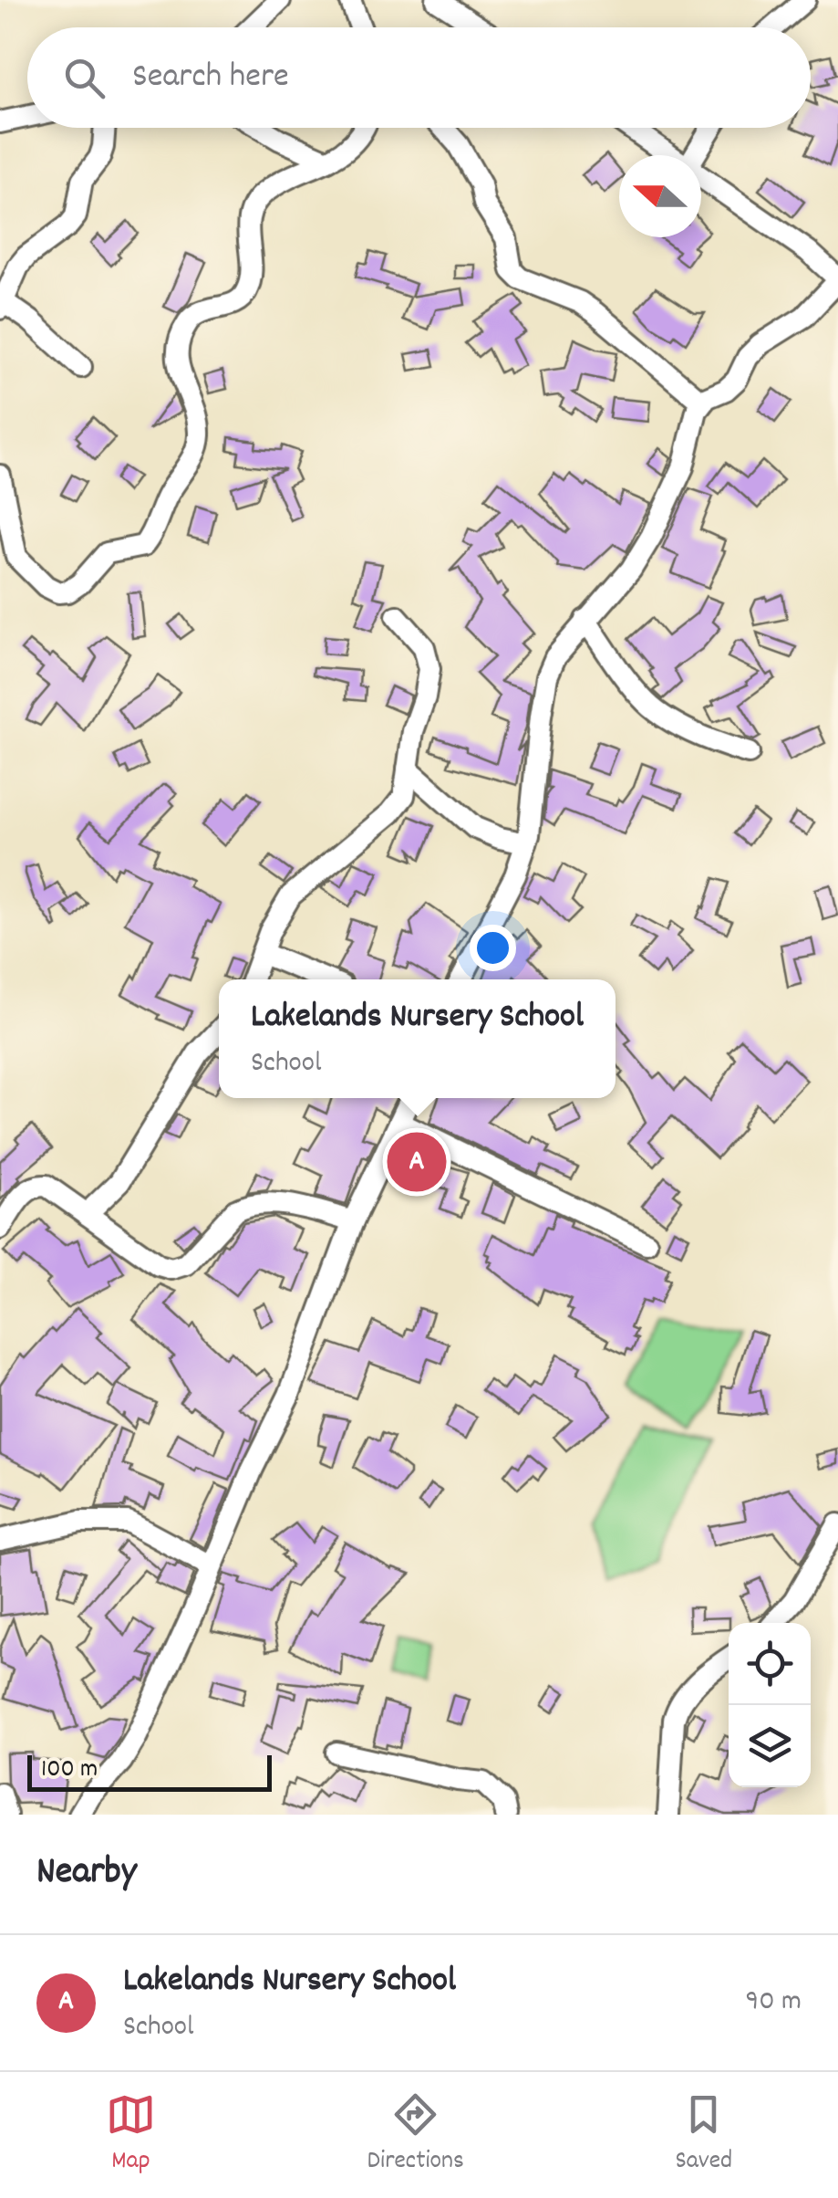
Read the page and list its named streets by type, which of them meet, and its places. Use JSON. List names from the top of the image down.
{
  "scale_bar": "100 m",
  "north": "left",
  "page": {
    "search": "Search here",
    "popup": ["Lakelands Nursery School", "School"],
    "pins": "A",
    "scale": "100 m",
    "heading": "Nearby",
    "list": [
      {
        "mark": "A",
        "name": "Lakelands Nursery School",
        "note": "School",
        "value": "90 m"
      }
    ],
    "nav": ["Map", "Directions", "Saved"]
  }
}
